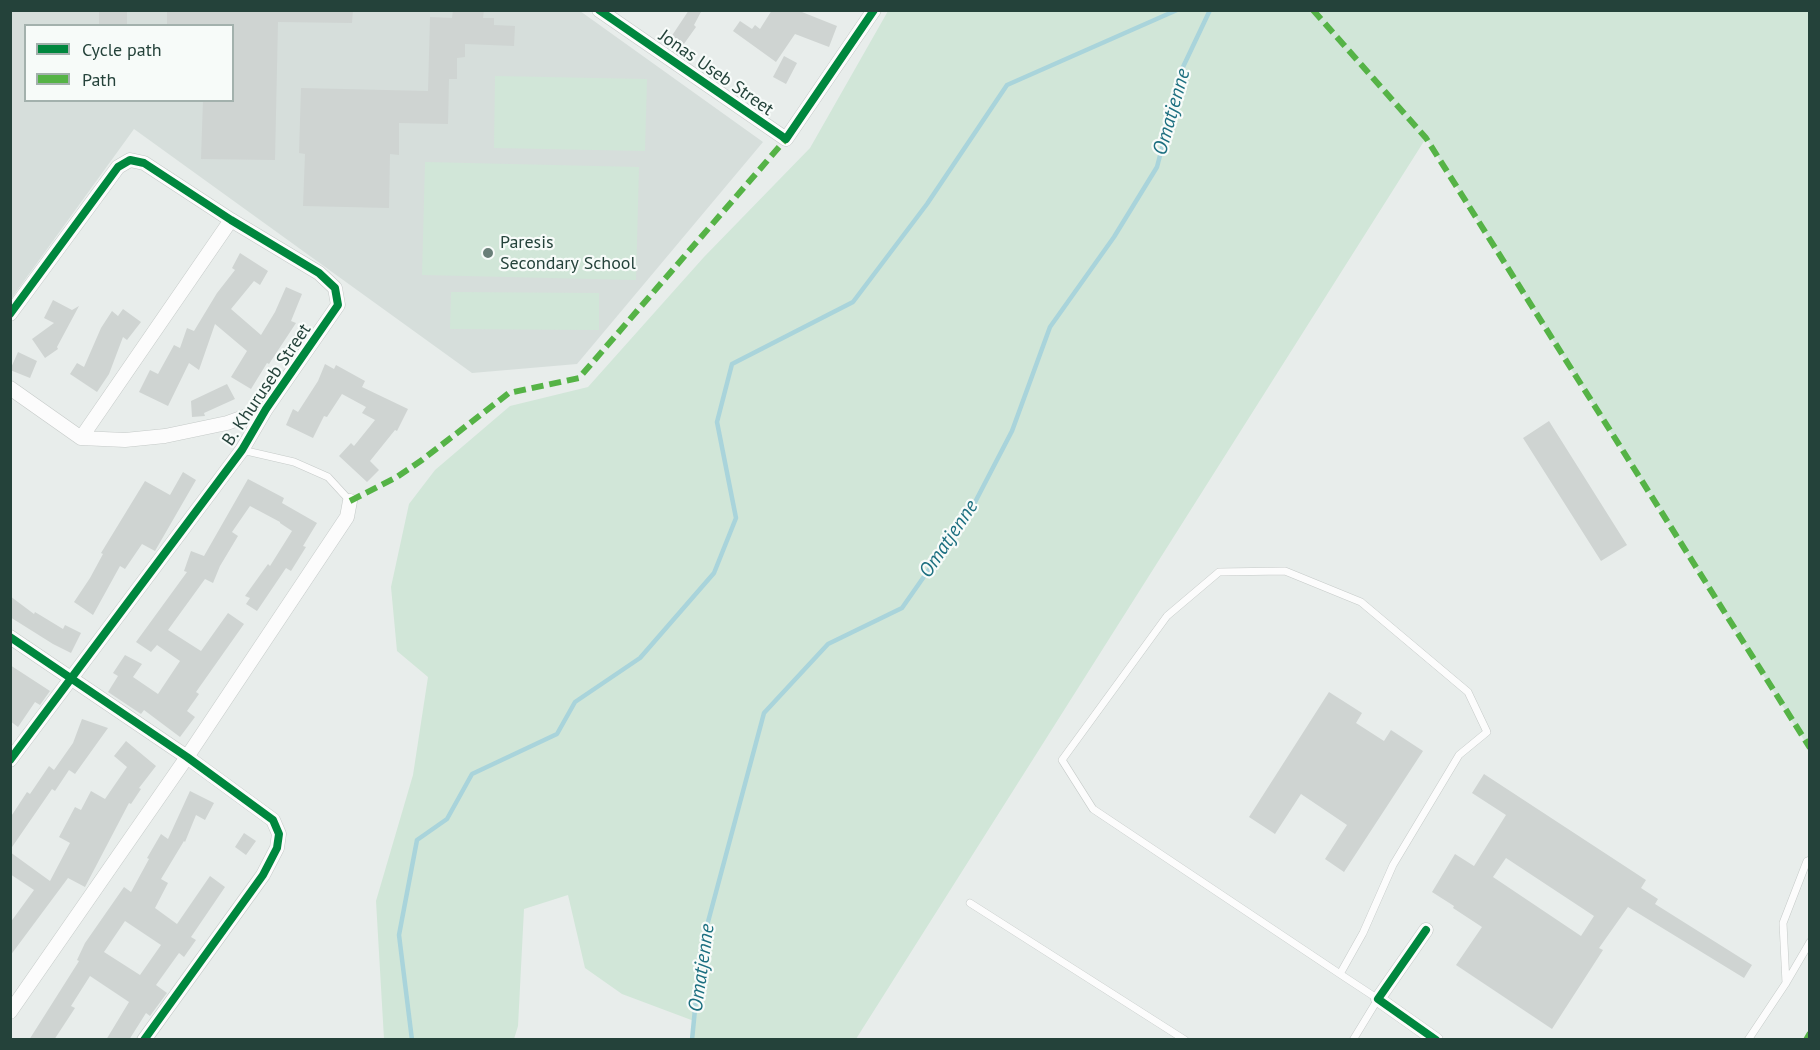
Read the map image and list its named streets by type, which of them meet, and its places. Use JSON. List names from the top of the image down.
{
  "streets": {
    "street": ["Jonas Useb Street", "B. Khuruseb Street"]
  },
  "water": ["Omatjenne"],
  "places": ["Paresis Secondary School"],
  "legend": ["Cycle path", "Path"]
}
